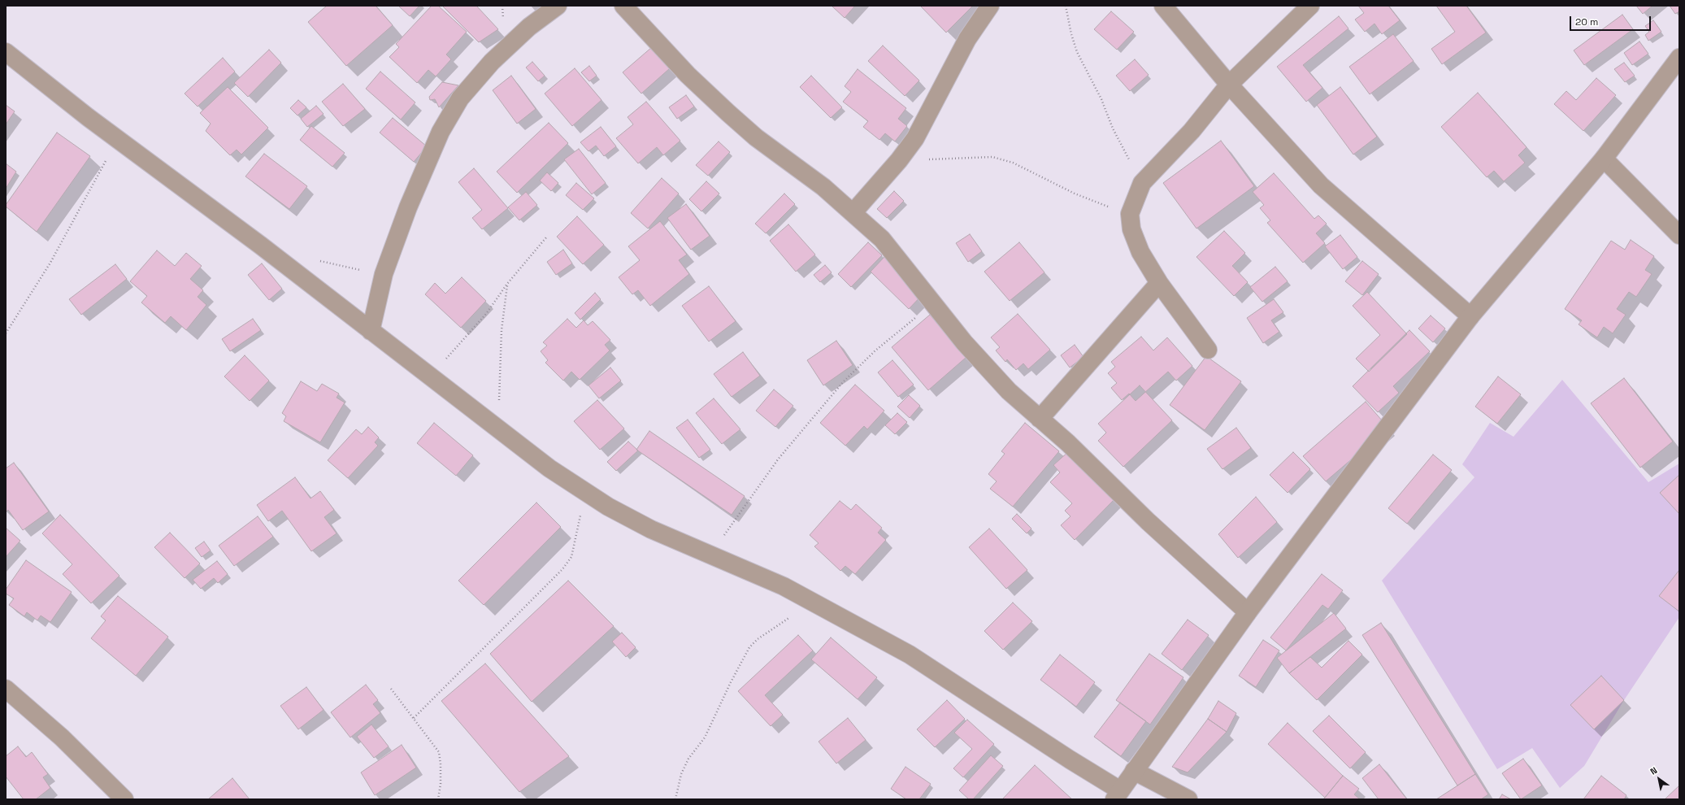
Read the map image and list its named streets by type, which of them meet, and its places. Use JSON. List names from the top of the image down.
{
  "scale_bar": "20 m",
  "north": "top left"
}
